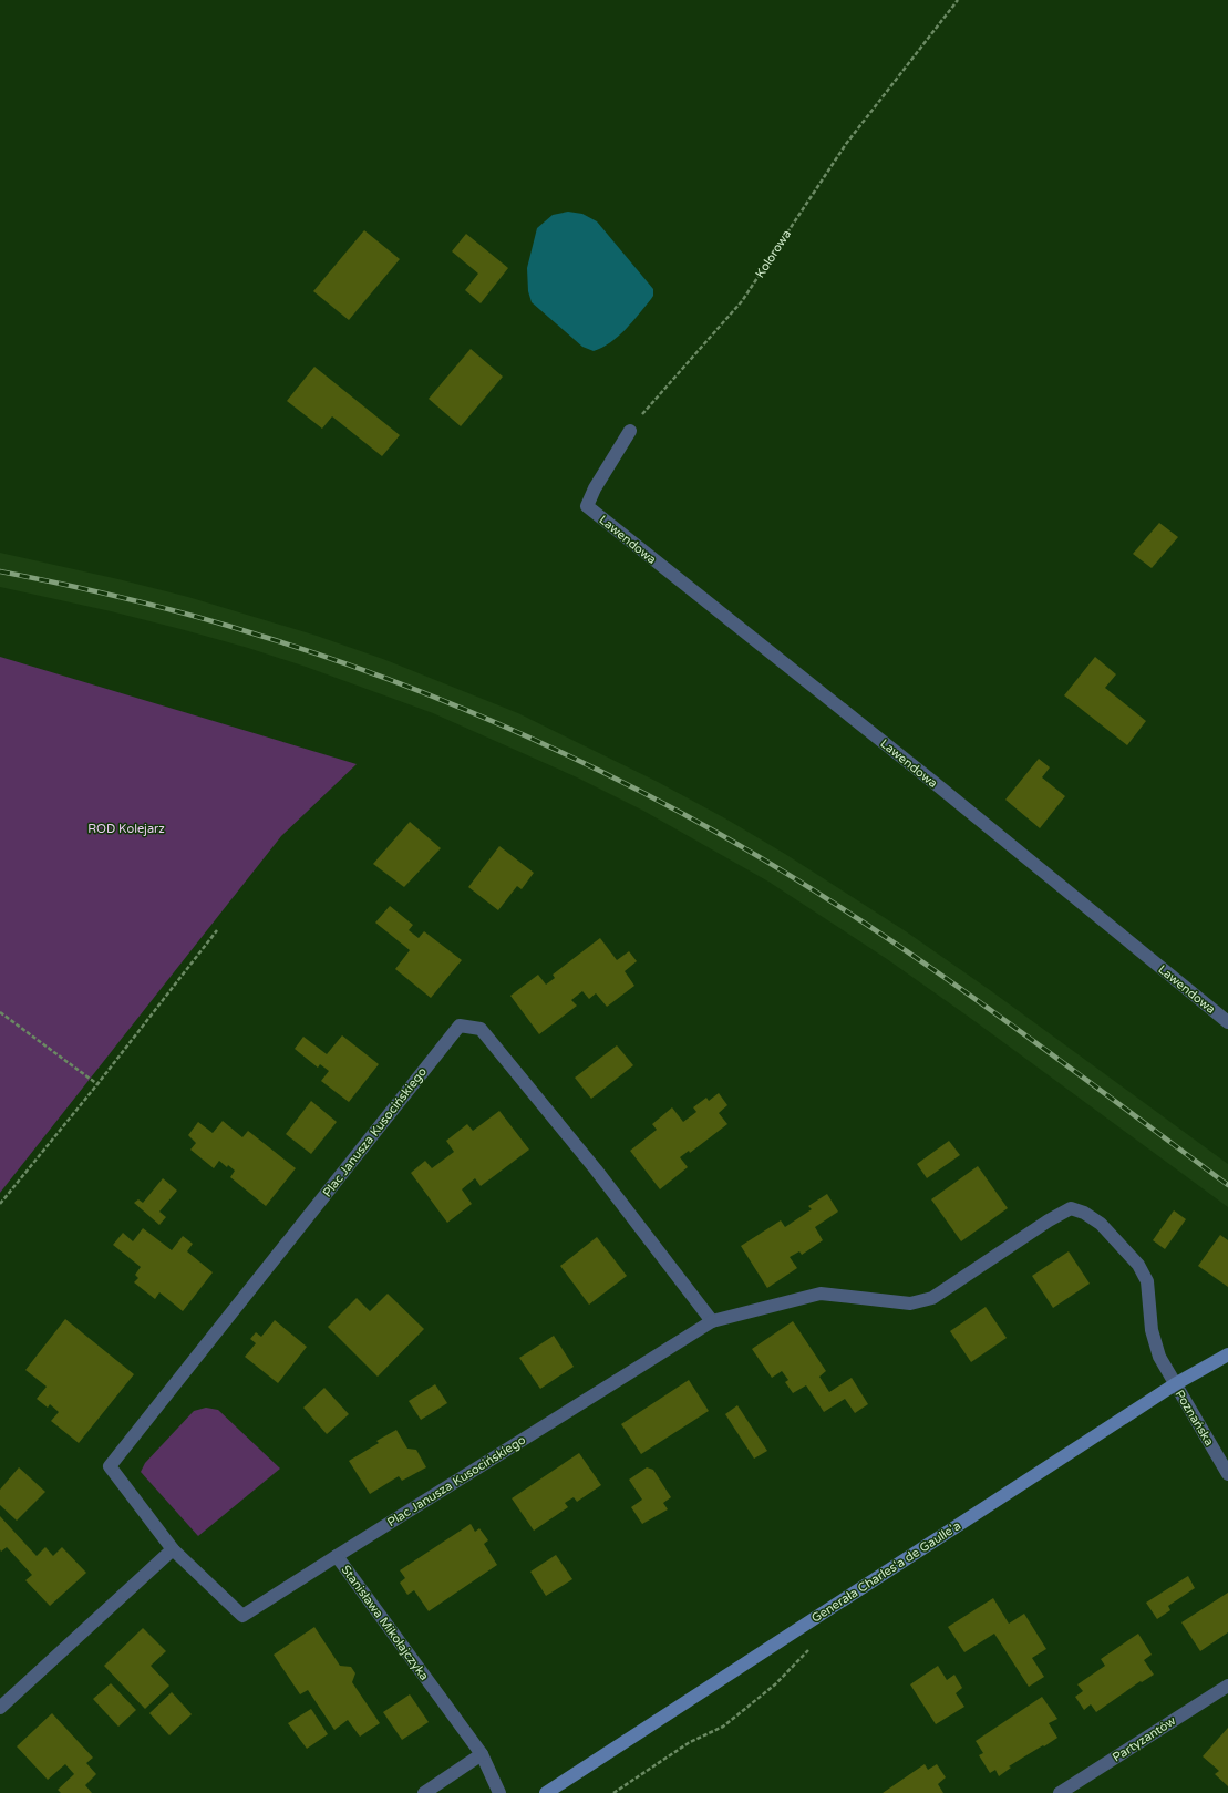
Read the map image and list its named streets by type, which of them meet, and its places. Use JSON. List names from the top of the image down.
{
  "streets": {
    "main road": ["Generała Charles'a de Gaulle'a"],
    "street": [
      "Lawendowa",
      "Plac Janusza Kusocińskiego",
      "Poznańska",
      "Stanisława Mikołajczyka",
      "Partyzantów"
    ],
    "path": ["Kolorowa"]
  },
  "crossings": [
    ["Kolorowa", "Lawendowa"],
    ["Plac Janusza Kusocińskiego", "Poznańska"],
    ["Plac Janusza Kusocińskiego", "Generała Charles'a de Gaulle'a"],
    ["Plac Janusza Kusocińskiego", "Stanisława Mikołajczyka"],
    ["Poznańska", "Generała Charles'a de Gaulle'a"]
  ],
  "parks": ["ROD Kolejarz"]
}
